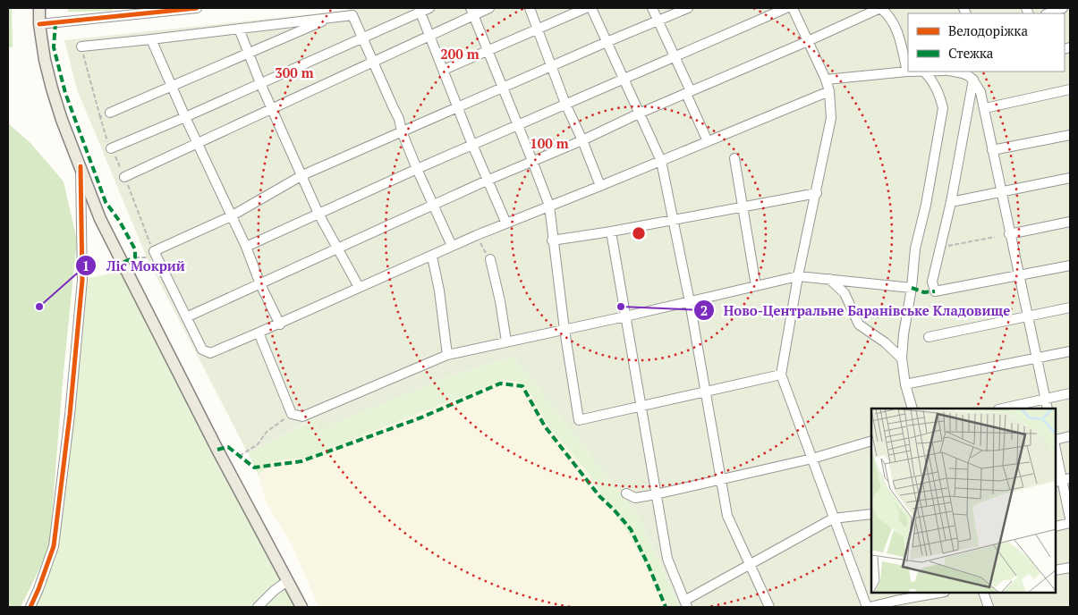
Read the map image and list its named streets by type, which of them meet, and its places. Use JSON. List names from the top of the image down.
{
  "places": ["Ліс Мокрий", "Ново-Центральне Баранівське Кладовище"],
  "legend": ["Велодоріжка", "Стежка"],
  "rings": ["200 m", "300 m", "100 m"]
}
